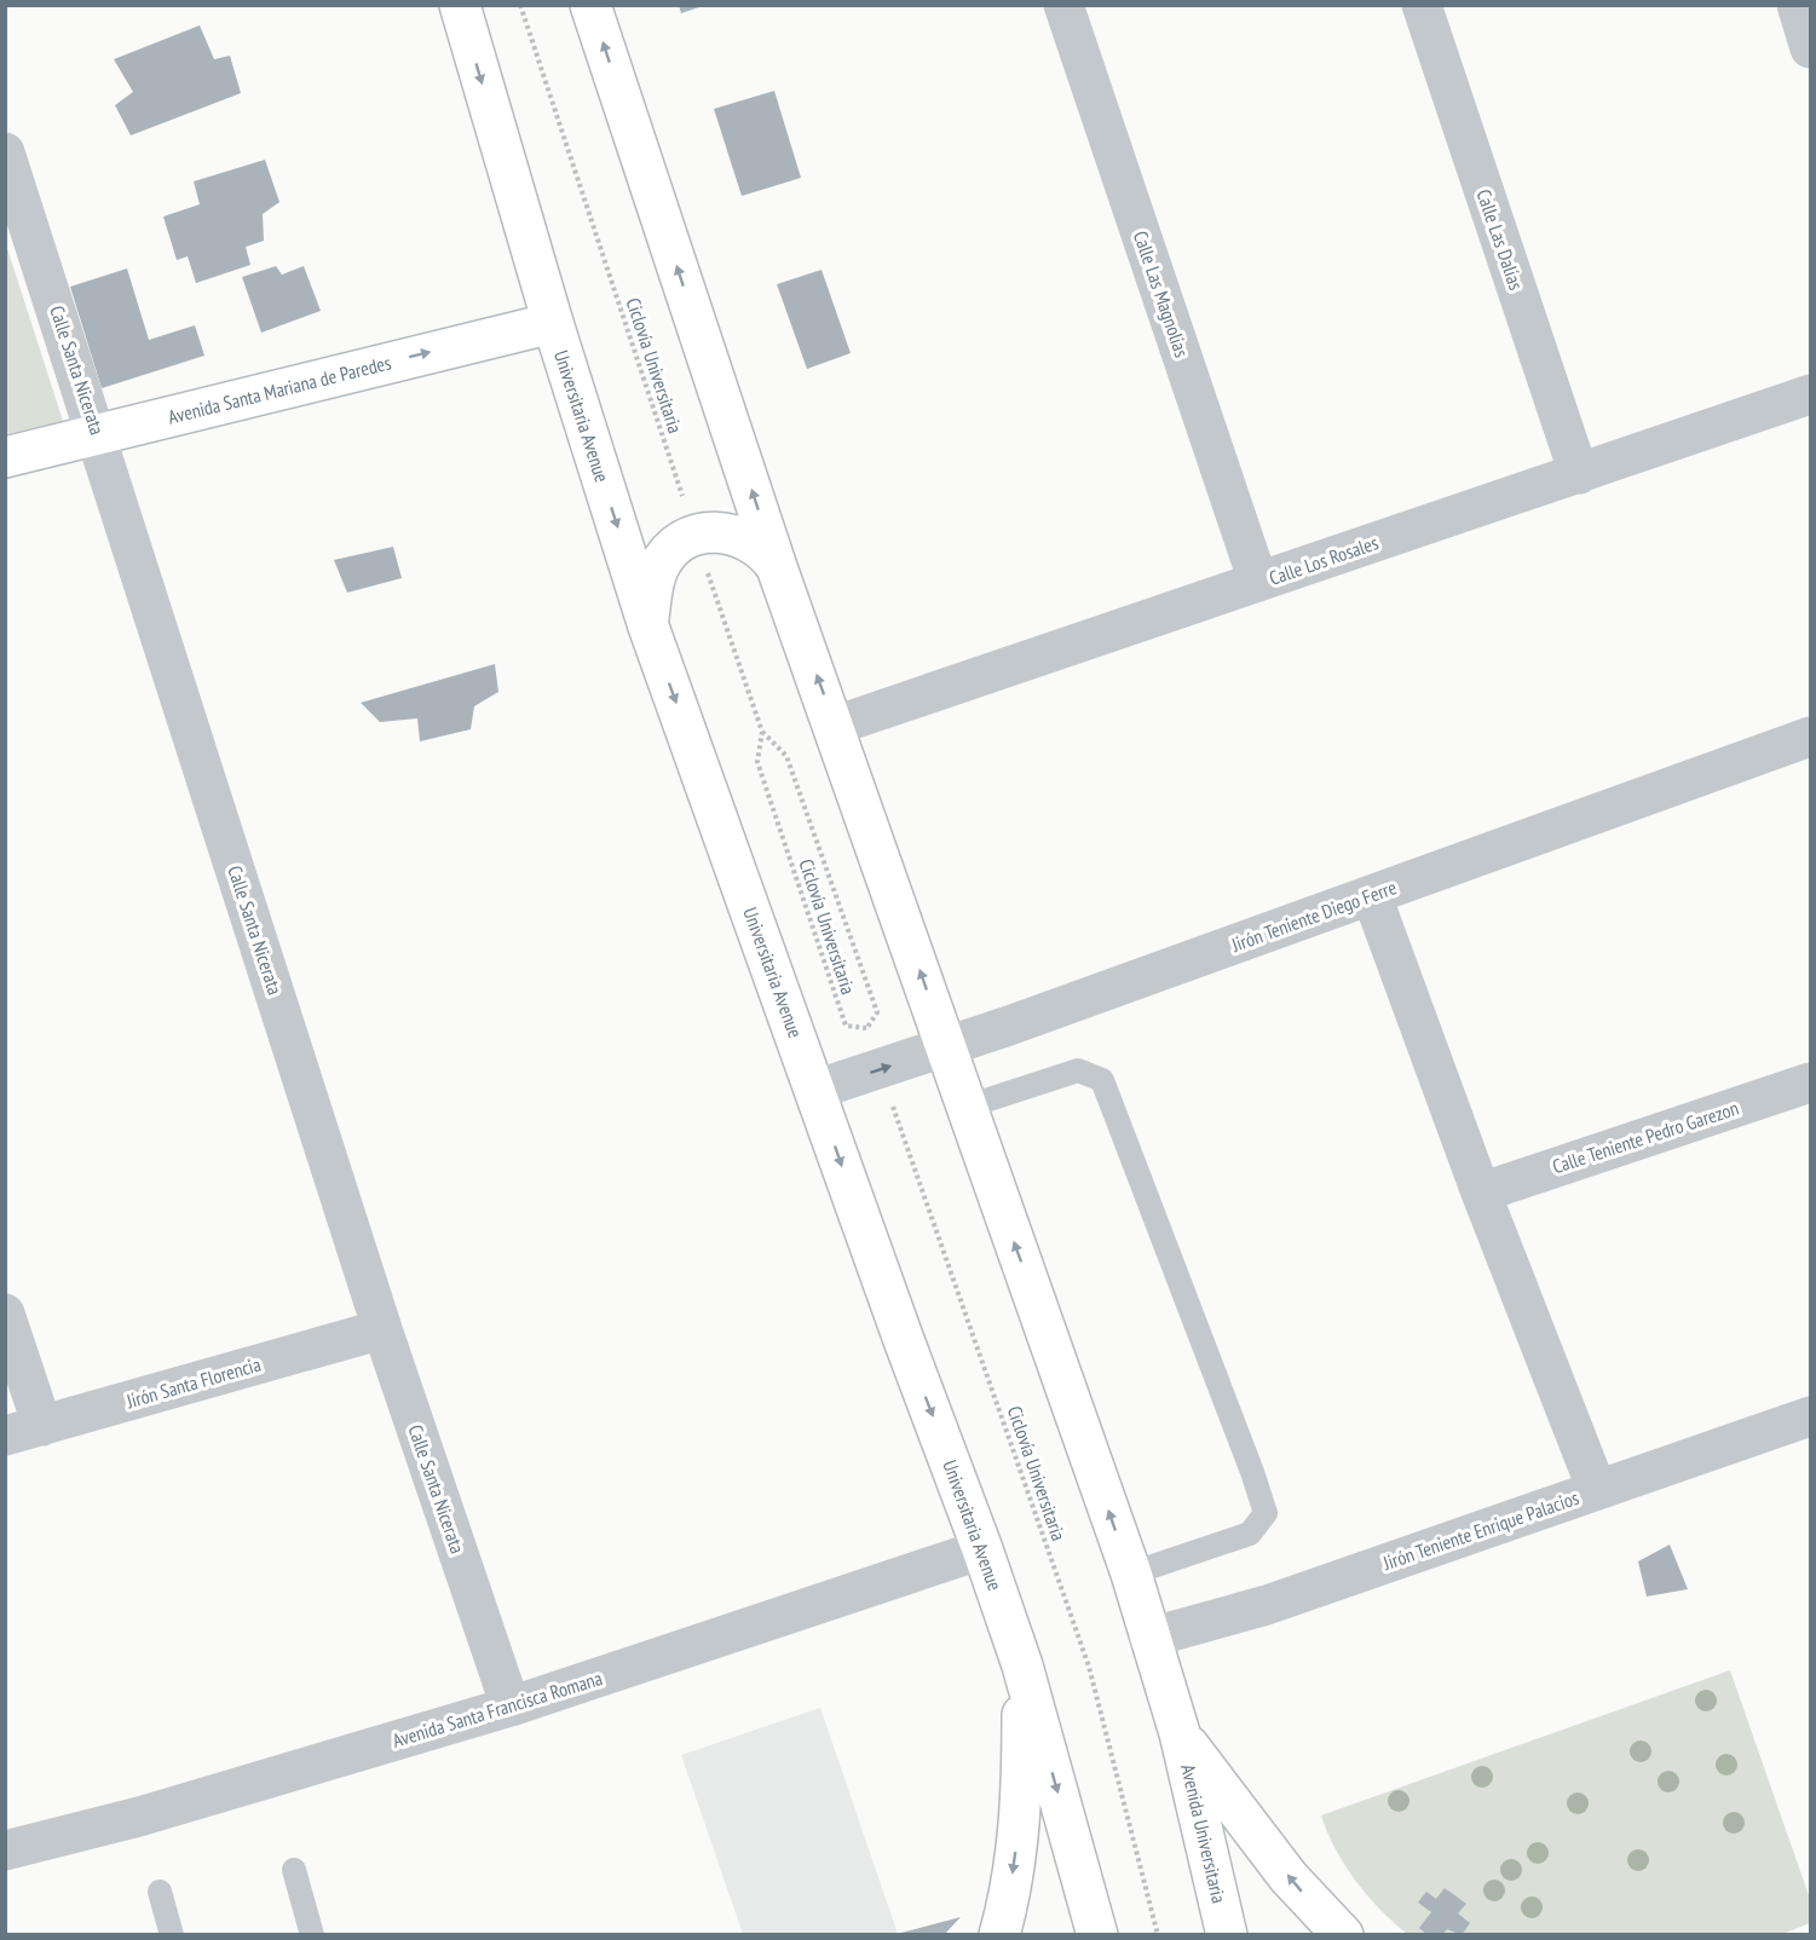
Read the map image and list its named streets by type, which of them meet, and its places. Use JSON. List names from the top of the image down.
{
  "streets": {
    "main road": ["Avenida Santa Mariana de Paredes", "Universitaria Avenue", "Avenida Universitaria"],
    "street": [
      "Calle Las Dalias",
      "Calle Las Magnolias",
      "Calle Santa Nicerata",
      "Calle Los Rosales",
      "Jirón Teniente Diego Ferre",
      "Calle Teniente Pedro Garezon",
      "Jirón Santa Florencia",
      "Jirón Teniente Enrique Palacios",
      "Avenida Santa Francisca Romana"
    ],
    "path": ["Ciclovía Universitaria"]
  },
  "crossings": [
    ["Calle Las Dalias", "Calle Los Rosales"],
    ["Calle Las Magnolias", "Calle Los Rosales"],
    ["Ciclovía Universitaria", "Jirón Teniente Diego Ferre"],
    ["Calle Santa Nicerata", "Avenida Santa Mariana de Paredes"],
    ["Calle Santa Nicerata", "Jirón Santa Florencia"],
    ["Calle Santa Nicerata", "Avenida Santa Francisca Romana"],
    ["Avenida Santa Mariana de Paredes", "Universitaria Avenue"],
    ["Universitaria Avenue", "Jirón Teniente Diego Ferre"],
    ["Universitaria Avenue", "Avenida Santa Francisca Romana"]
  ],
  "one_way": ["Avenida Santa Mariana de Paredes"]
}
